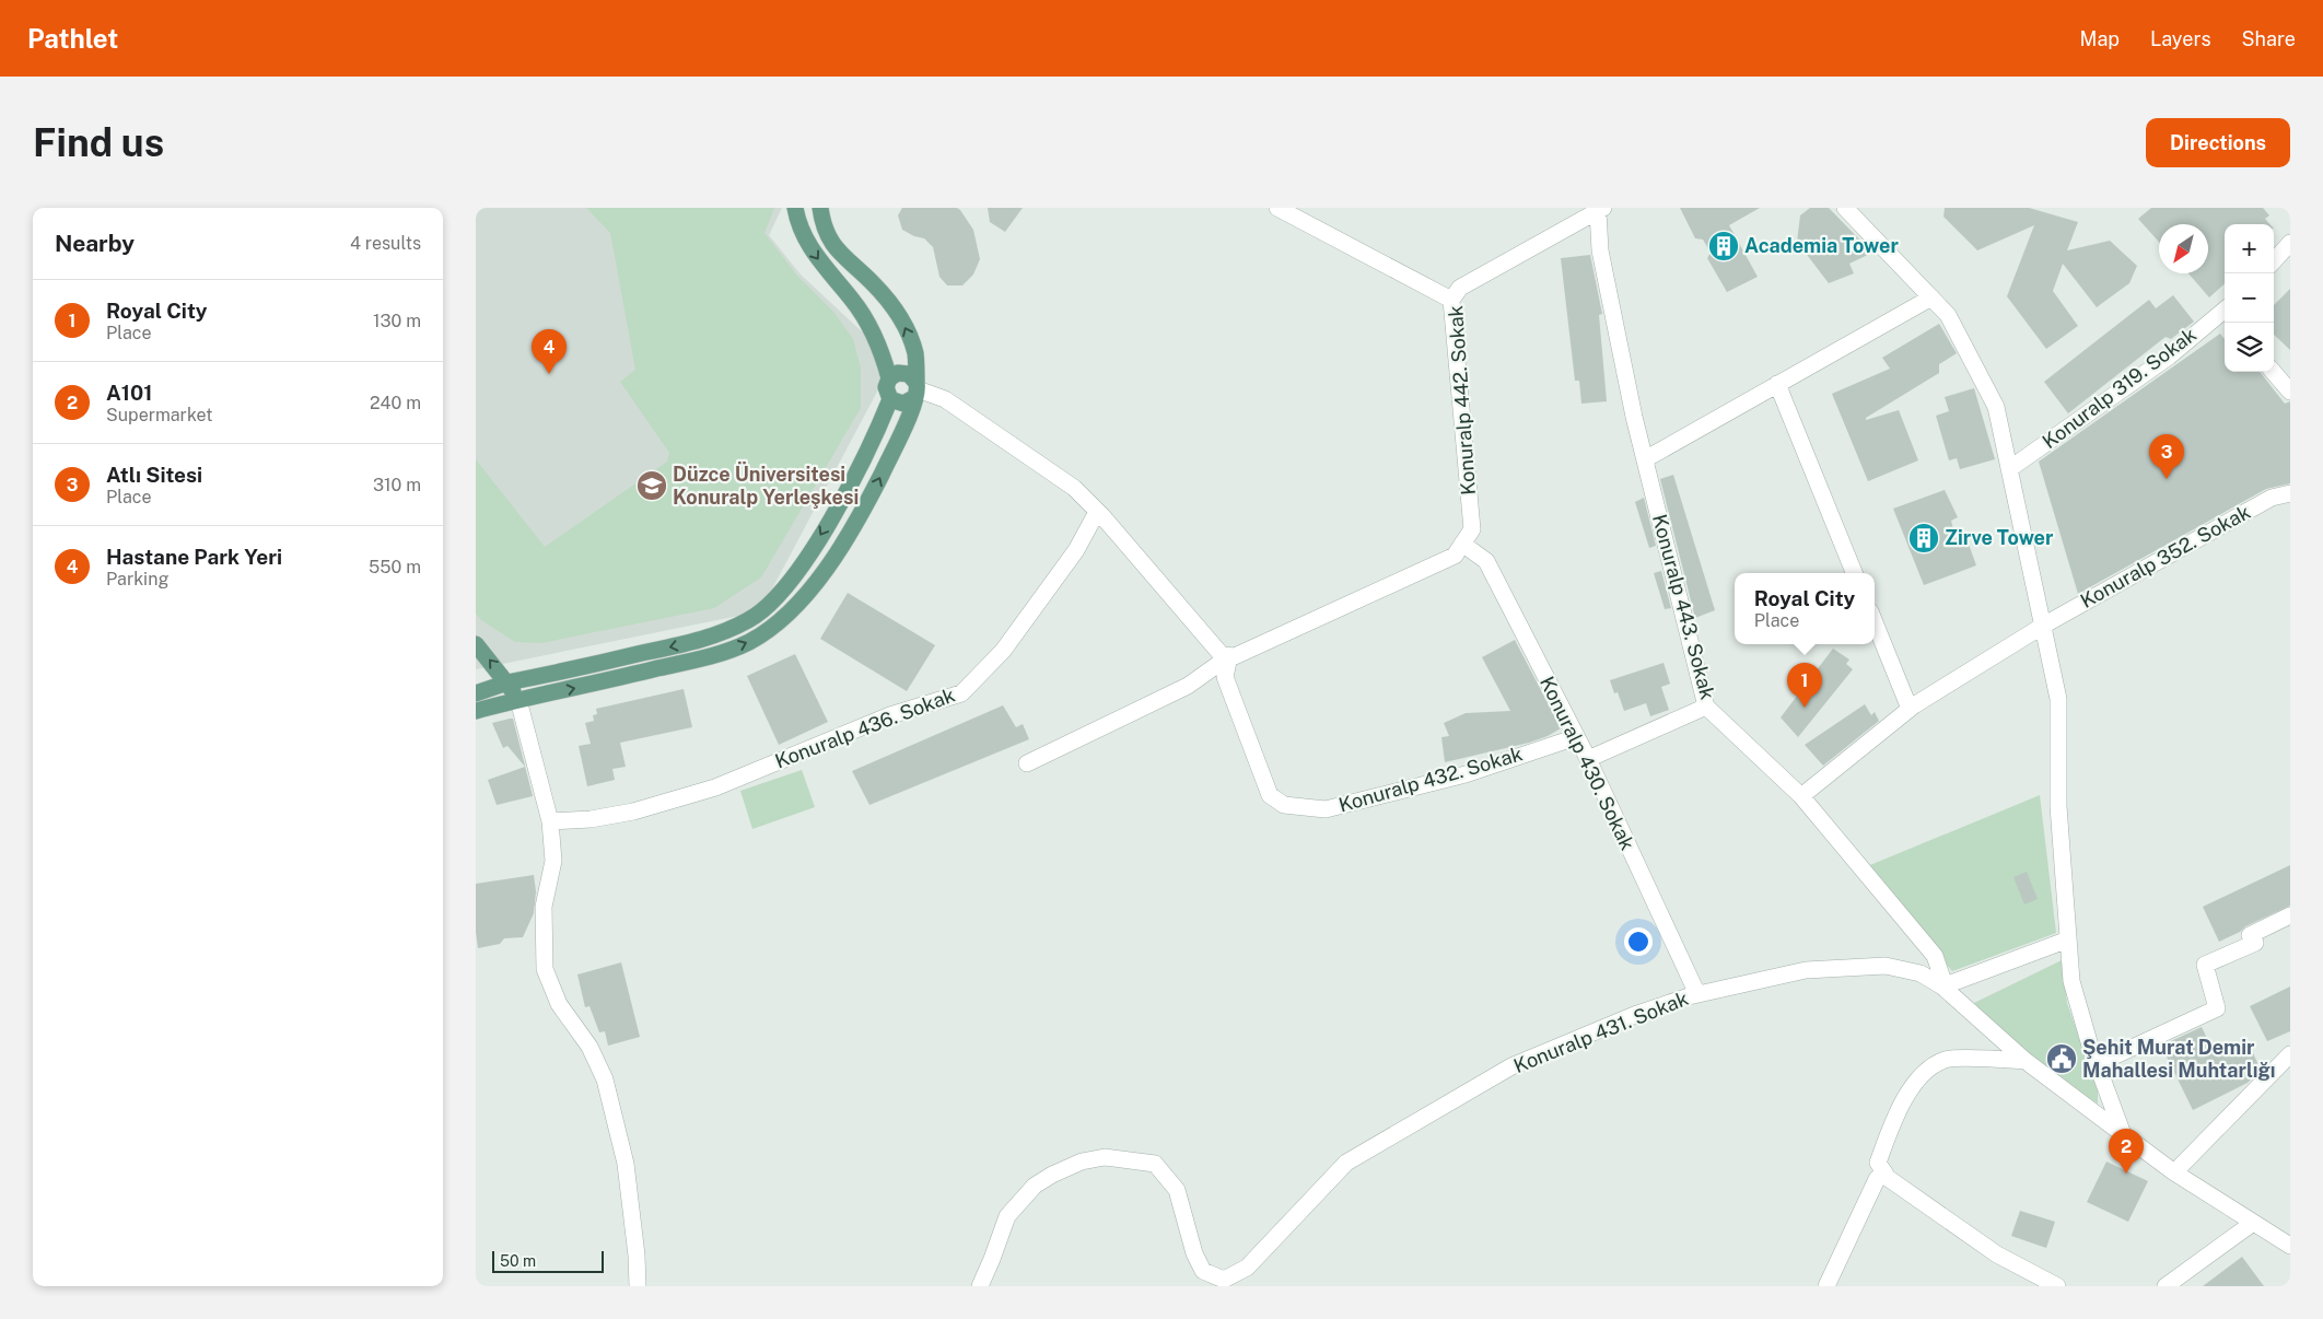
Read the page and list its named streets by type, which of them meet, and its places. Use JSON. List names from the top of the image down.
{
  "streets": {
    "street": [
      "Konuralp 319. Sokak",
      "Konuralp 442. Sokak",
      "Konuralp 352. Sokak",
      "Konuralp 443. Sokak",
      "Konuralp 436. Sokak",
      "Konuralp 430. Sokak",
      "Konuralp 432. Sokak",
      "Konuralp 431. Sokak"
    ]
  },
  "crossings": [
    ["Konuralp 442. Sokak", "Konuralp 443. Sokak"],
    ["Konuralp 442. Sokak", "Konuralp 430. Sokak"],
    ["Konuralp 352. Sokak", "Konuralp 443. Sokak"],
    ["Konuralp 443. Sokak", "Konuralp 431. Sokak"],
    ["Konuralp 430. Sokak", "Konuralp 432. Sokak"],
    ["Konuralp 430. Sokak", "Konuralp 431. Sokak"]
  ],
  "places": {
    "building": ["Academia Tower", "Zirve Tower"],
    "school or university": ["Düzce Üniversitesi Konuralp Yerleşkesi"],
    "public building": ["Şehit Murat Demir Mahallesi Muhtarlığı"]
  },
  "scale_bar": "50 m",
  "north": "bottom left",
  "page": {
    "header": "Pathlet",
    "nav": ["Map", "Layers", "Share"],
    "buttons": "Directions",
    "title": "Find us",
    "heading": ["Nearby", "4 results"],
    "map_buttons": ["+", "−"],
    "list": [
      {
        "mark": "1",
        "name": "Royal City",
        "note": "Place",
        "value": "130 m"
      },
      {
        "mark": "2",
        "name": "A101",
        "note": "Supermarket",
        "value": "240 m"
      },
      {
        "mark": "3",
        "name": "Atlı Sitesi",
        "note": "Place",
        "value": "310 m"
      },
      {
        "mark": "4",
        "name": "Hastane Park Yeri",
        "note": "Parking",
        "value": "550 m"
      }
    ],
    "pins": [
      "4",
      "3",
      "1",
      "2"
    ],
    "popup": ["Royal City", "Place"],
    "scale": "50 m"
  }
}
